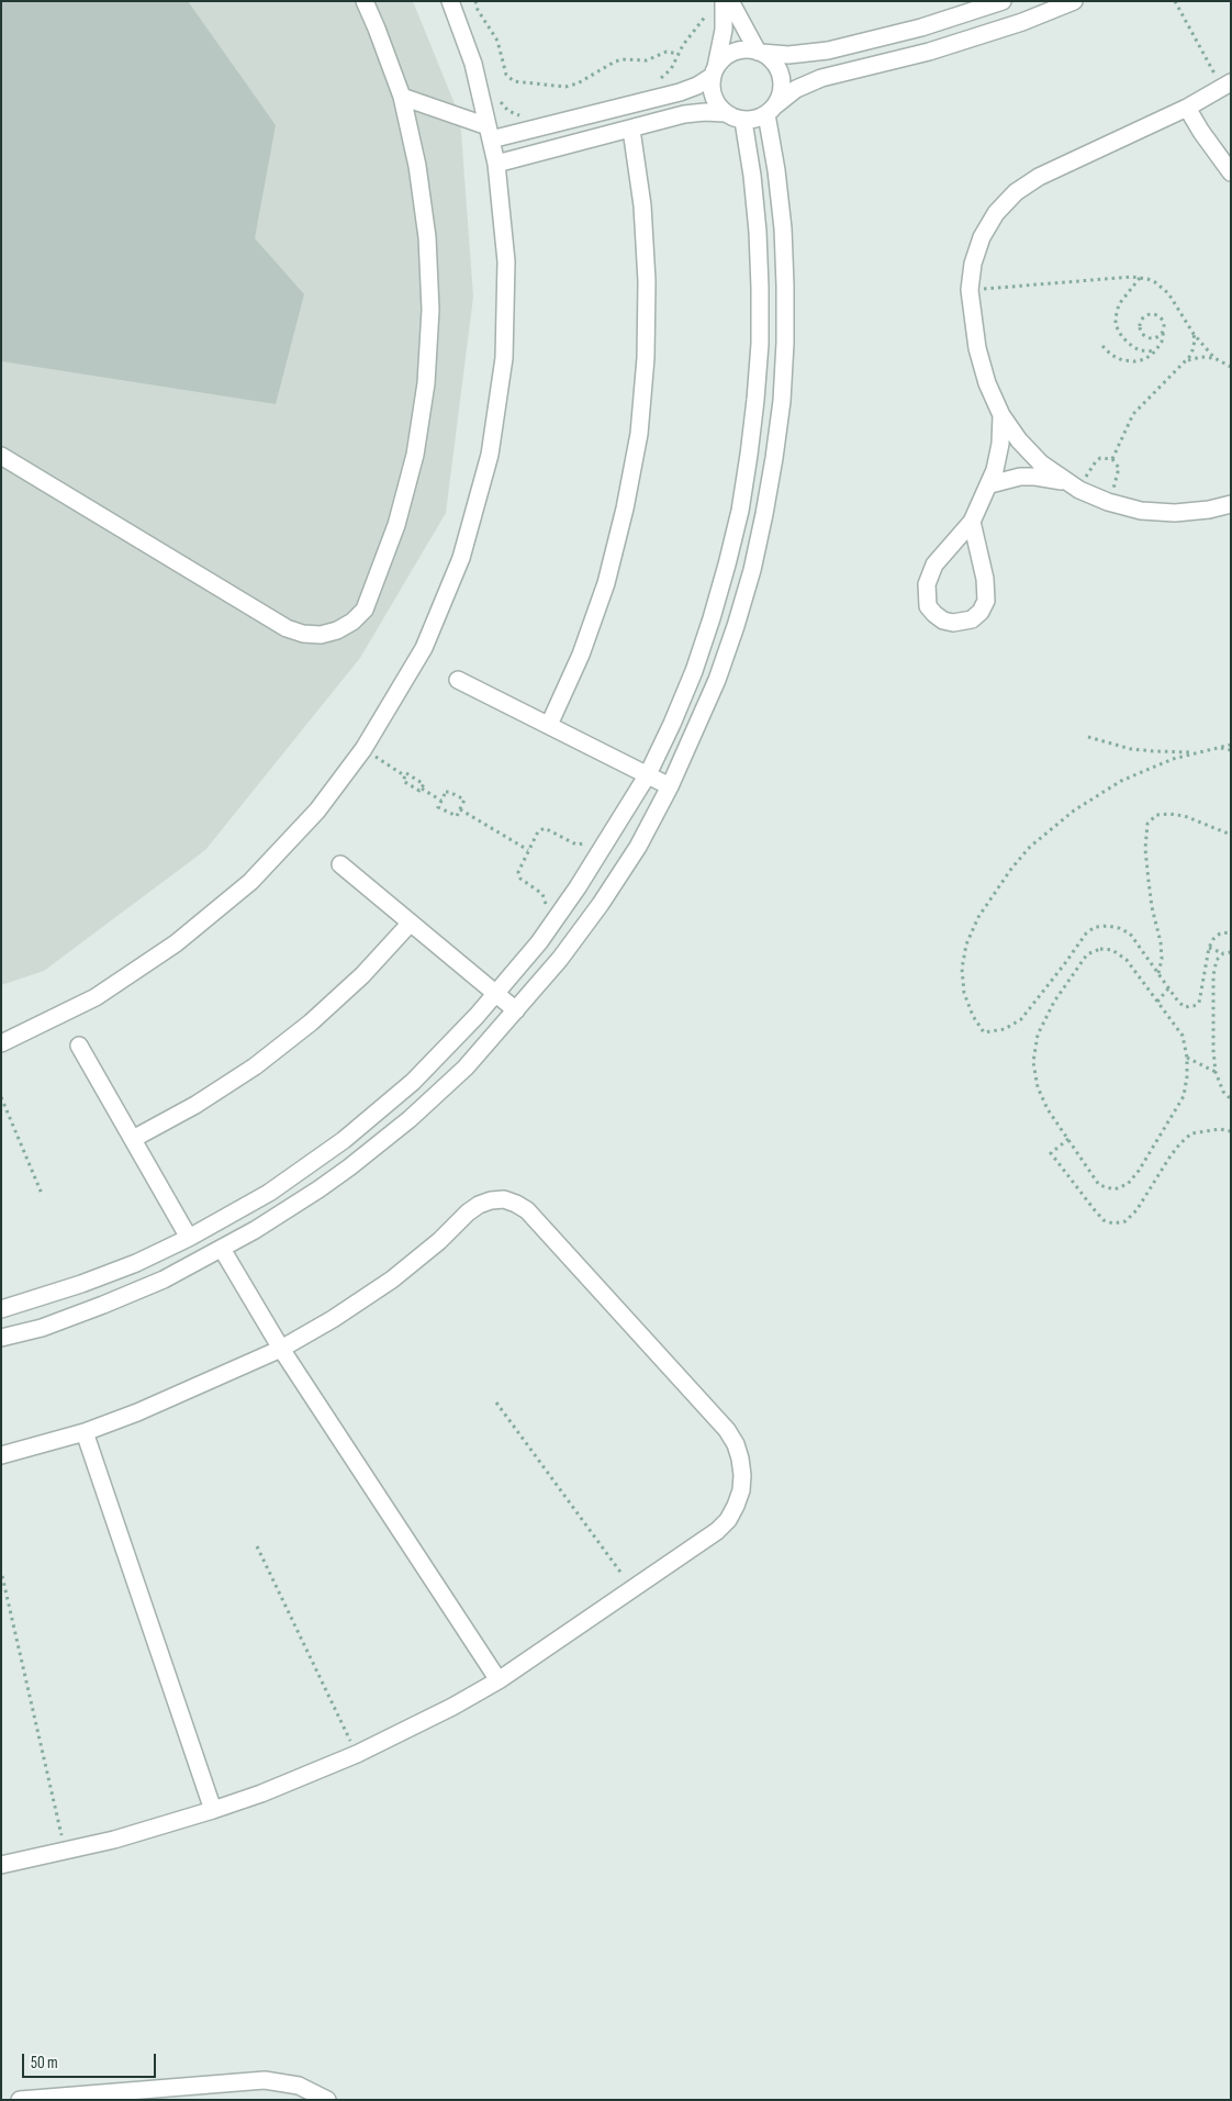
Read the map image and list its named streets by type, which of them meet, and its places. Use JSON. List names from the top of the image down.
{
  "scale_bar": "50 m"
}
